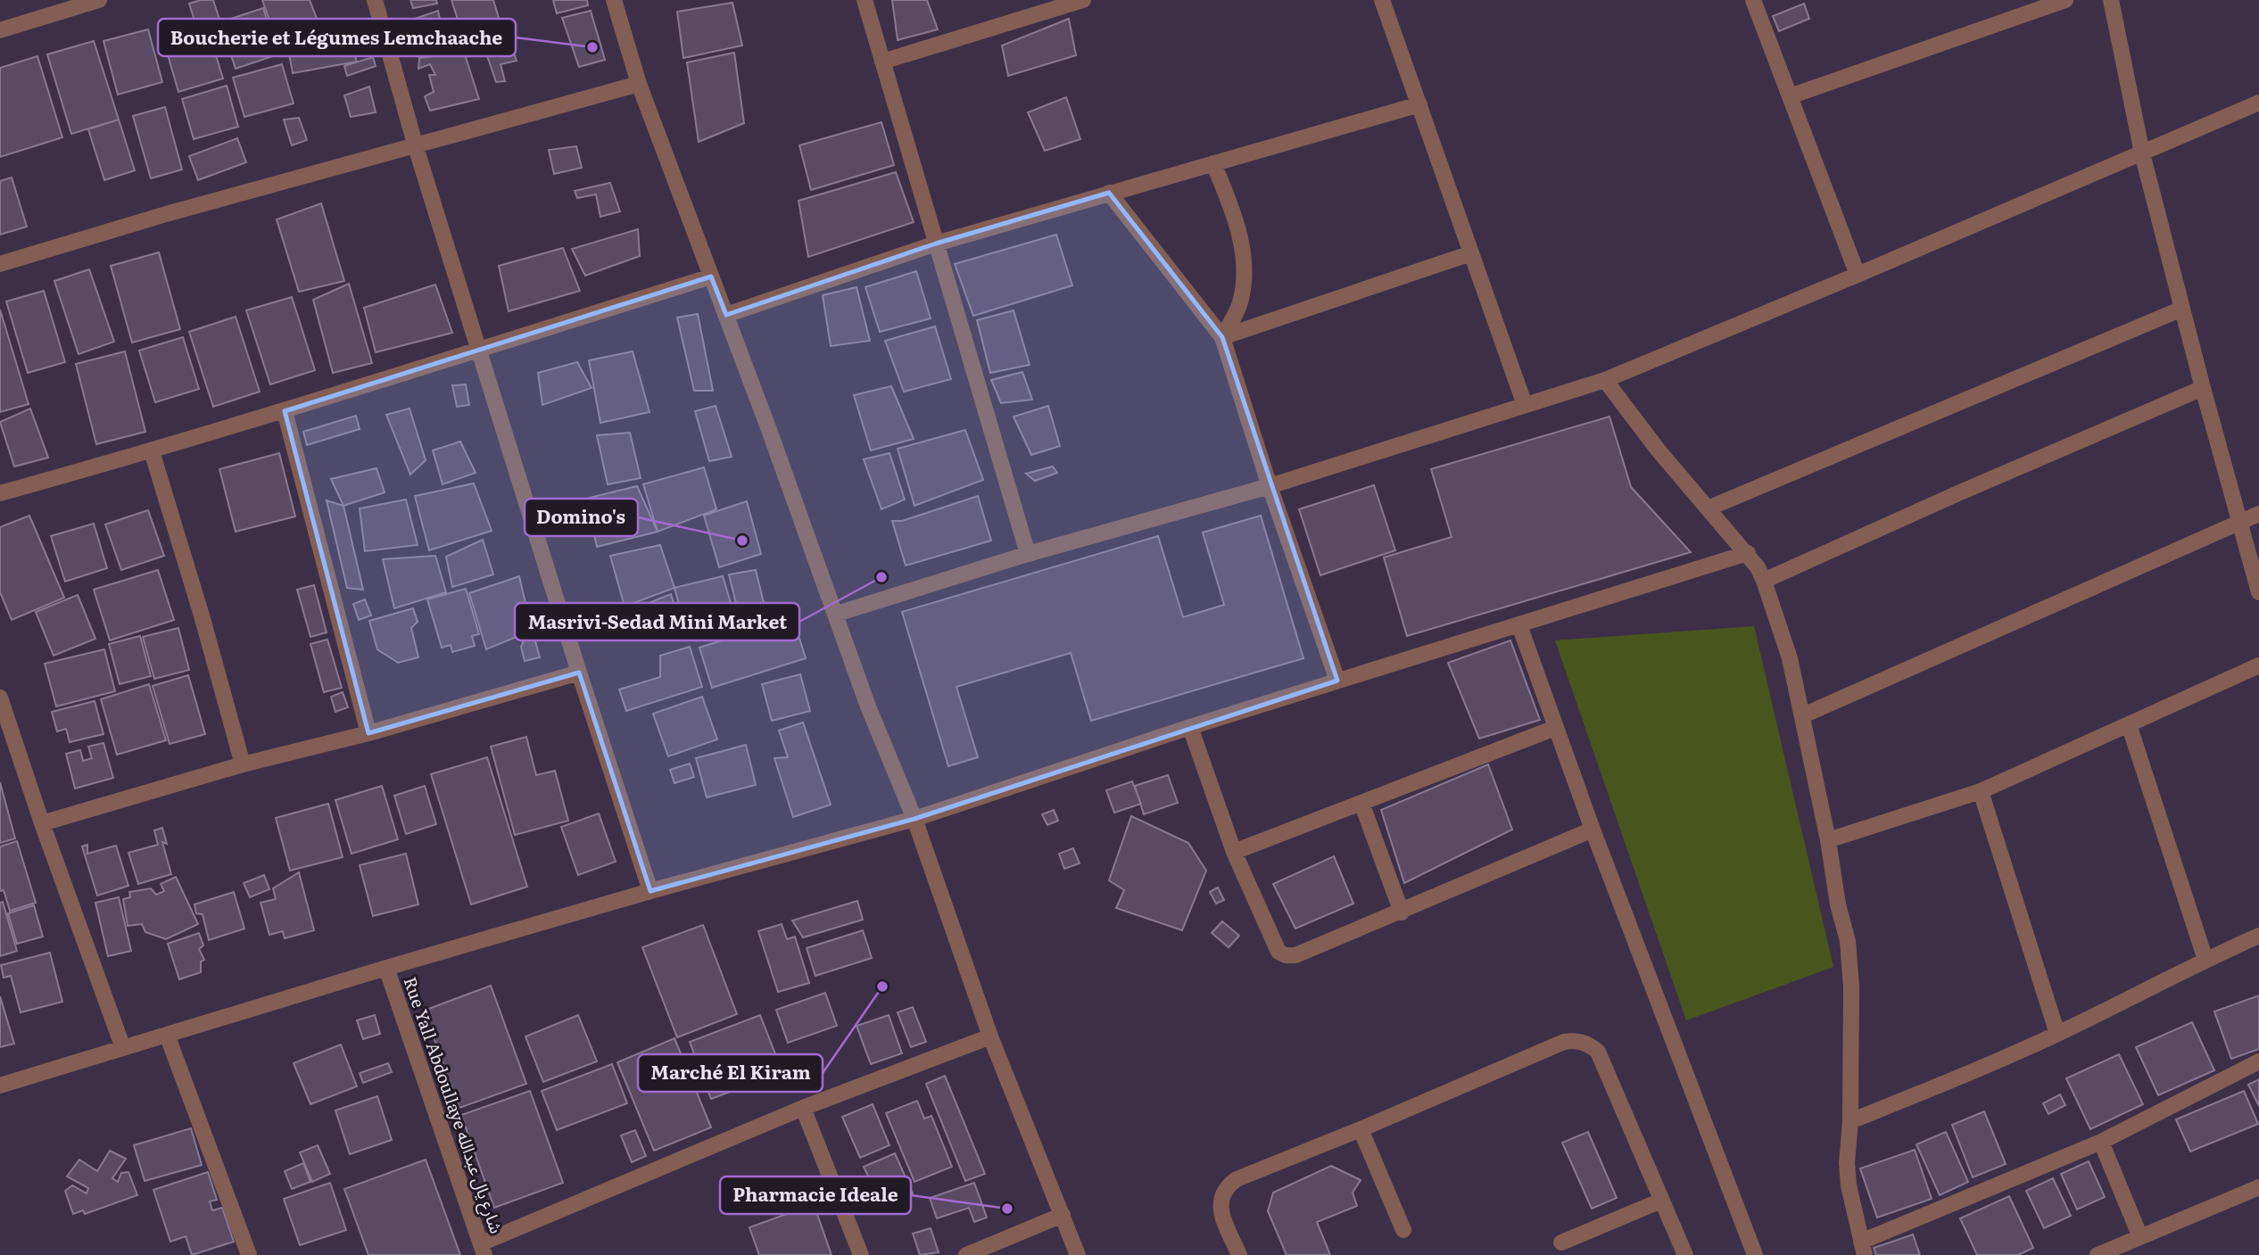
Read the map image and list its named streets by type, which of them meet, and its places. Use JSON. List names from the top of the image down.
{
  "streets": {
    "street": ["Rue Yall Abdoullaye شارع يال عبدالله"]
  },
  "places": [
    "Boucherie et Légumes Lemchaache",
    "Domino's",
    "Masrivi-Sedad Mini Market",
    "Marché El Kiram",
    "Pharmacie Ideale"
  ]
}
